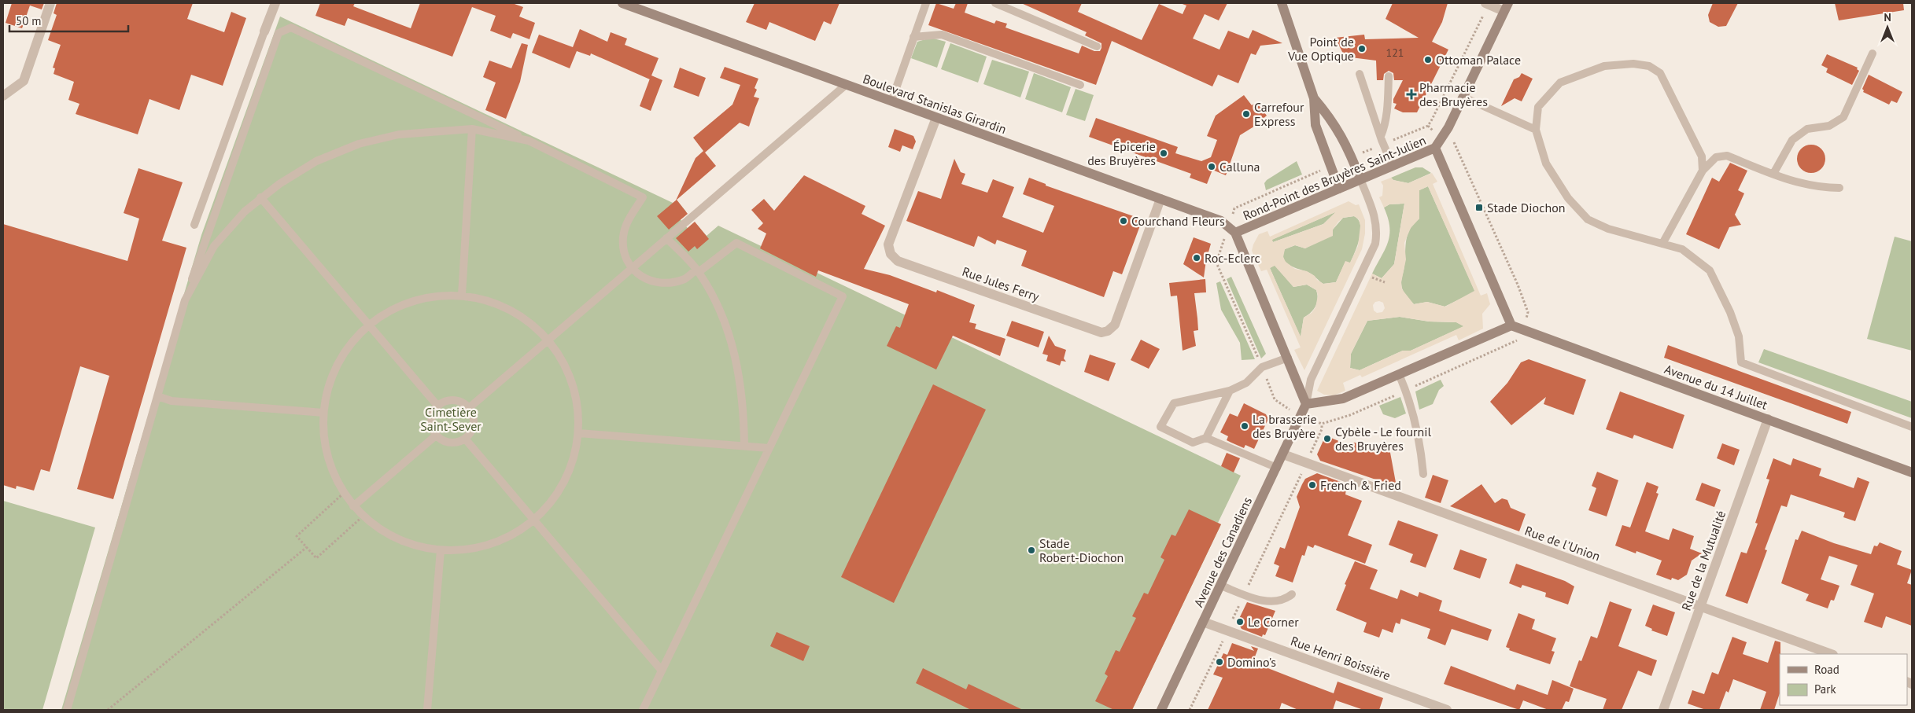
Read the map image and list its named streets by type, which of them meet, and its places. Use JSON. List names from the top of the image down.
{
  "streets": {
    "main road": [
      "Boulevard Stanislas Girardin",
      "Rond-Point des Bruyères Saint-Julien",
      "Avenue du 14 Juillet",
      "Avenue des Canadiens"
    ],
    "street": [
      "Rue Jules Ferry",
      "Rue de l'Union",
      "Rue de la Mutualité",
      "Rue Henri Boissière"
    ]
  },
  "crossings": [
    ["Boulevard Stanislas Girardin", "Rond-Point des Bruyères Saint-Julien"],
    ["Boulevard Stanislas Girardin", "Rue Jules Ferry"],
    ["Rond-Point des Bruyères Saint-Julien", "Avenue du 14 Juillet"],
    ["Rond-Point des Bruyères Saint-Julien", "Avenue des Canadiens"],
    ["Avenue du 14 Juillet", "Rue de la Mutualité"],
    ["Rue de l'Union", "Avenue des Canadiens"],
    ["Rue de l'Union", "Rue de la Mutualité"],
    ["Avenue des Canadiens", "Rue Henri Boissière"]
  ],
  "parks": ["Cimetière Saint-Sever"],
  "places": {
    "other": [
      "Point de Vue Optique",
      "Ottoman Palace",
      "Carrefour Express",
      "Épicerie des Bruyères",
      "Calluna",
      "Courchand Fleurs",
      "Roc-Eclerc",
      "La brasserie des Bruyère",
      "Cybèle - Le fournil des Bruyères",
      "French & Fried",
      "Stade Robert-Diochon",
      "Le Corner",
      "Domino's"
    ],
    "health": ["Pharmacie des Bruyères"],
    "transit": ["Stade Diochon"]
  },
  "house_numbers": ["121"],
  "legend": ["Road", "Park"],
  "scale_bar": "50 m",
  "north": "top"
}
